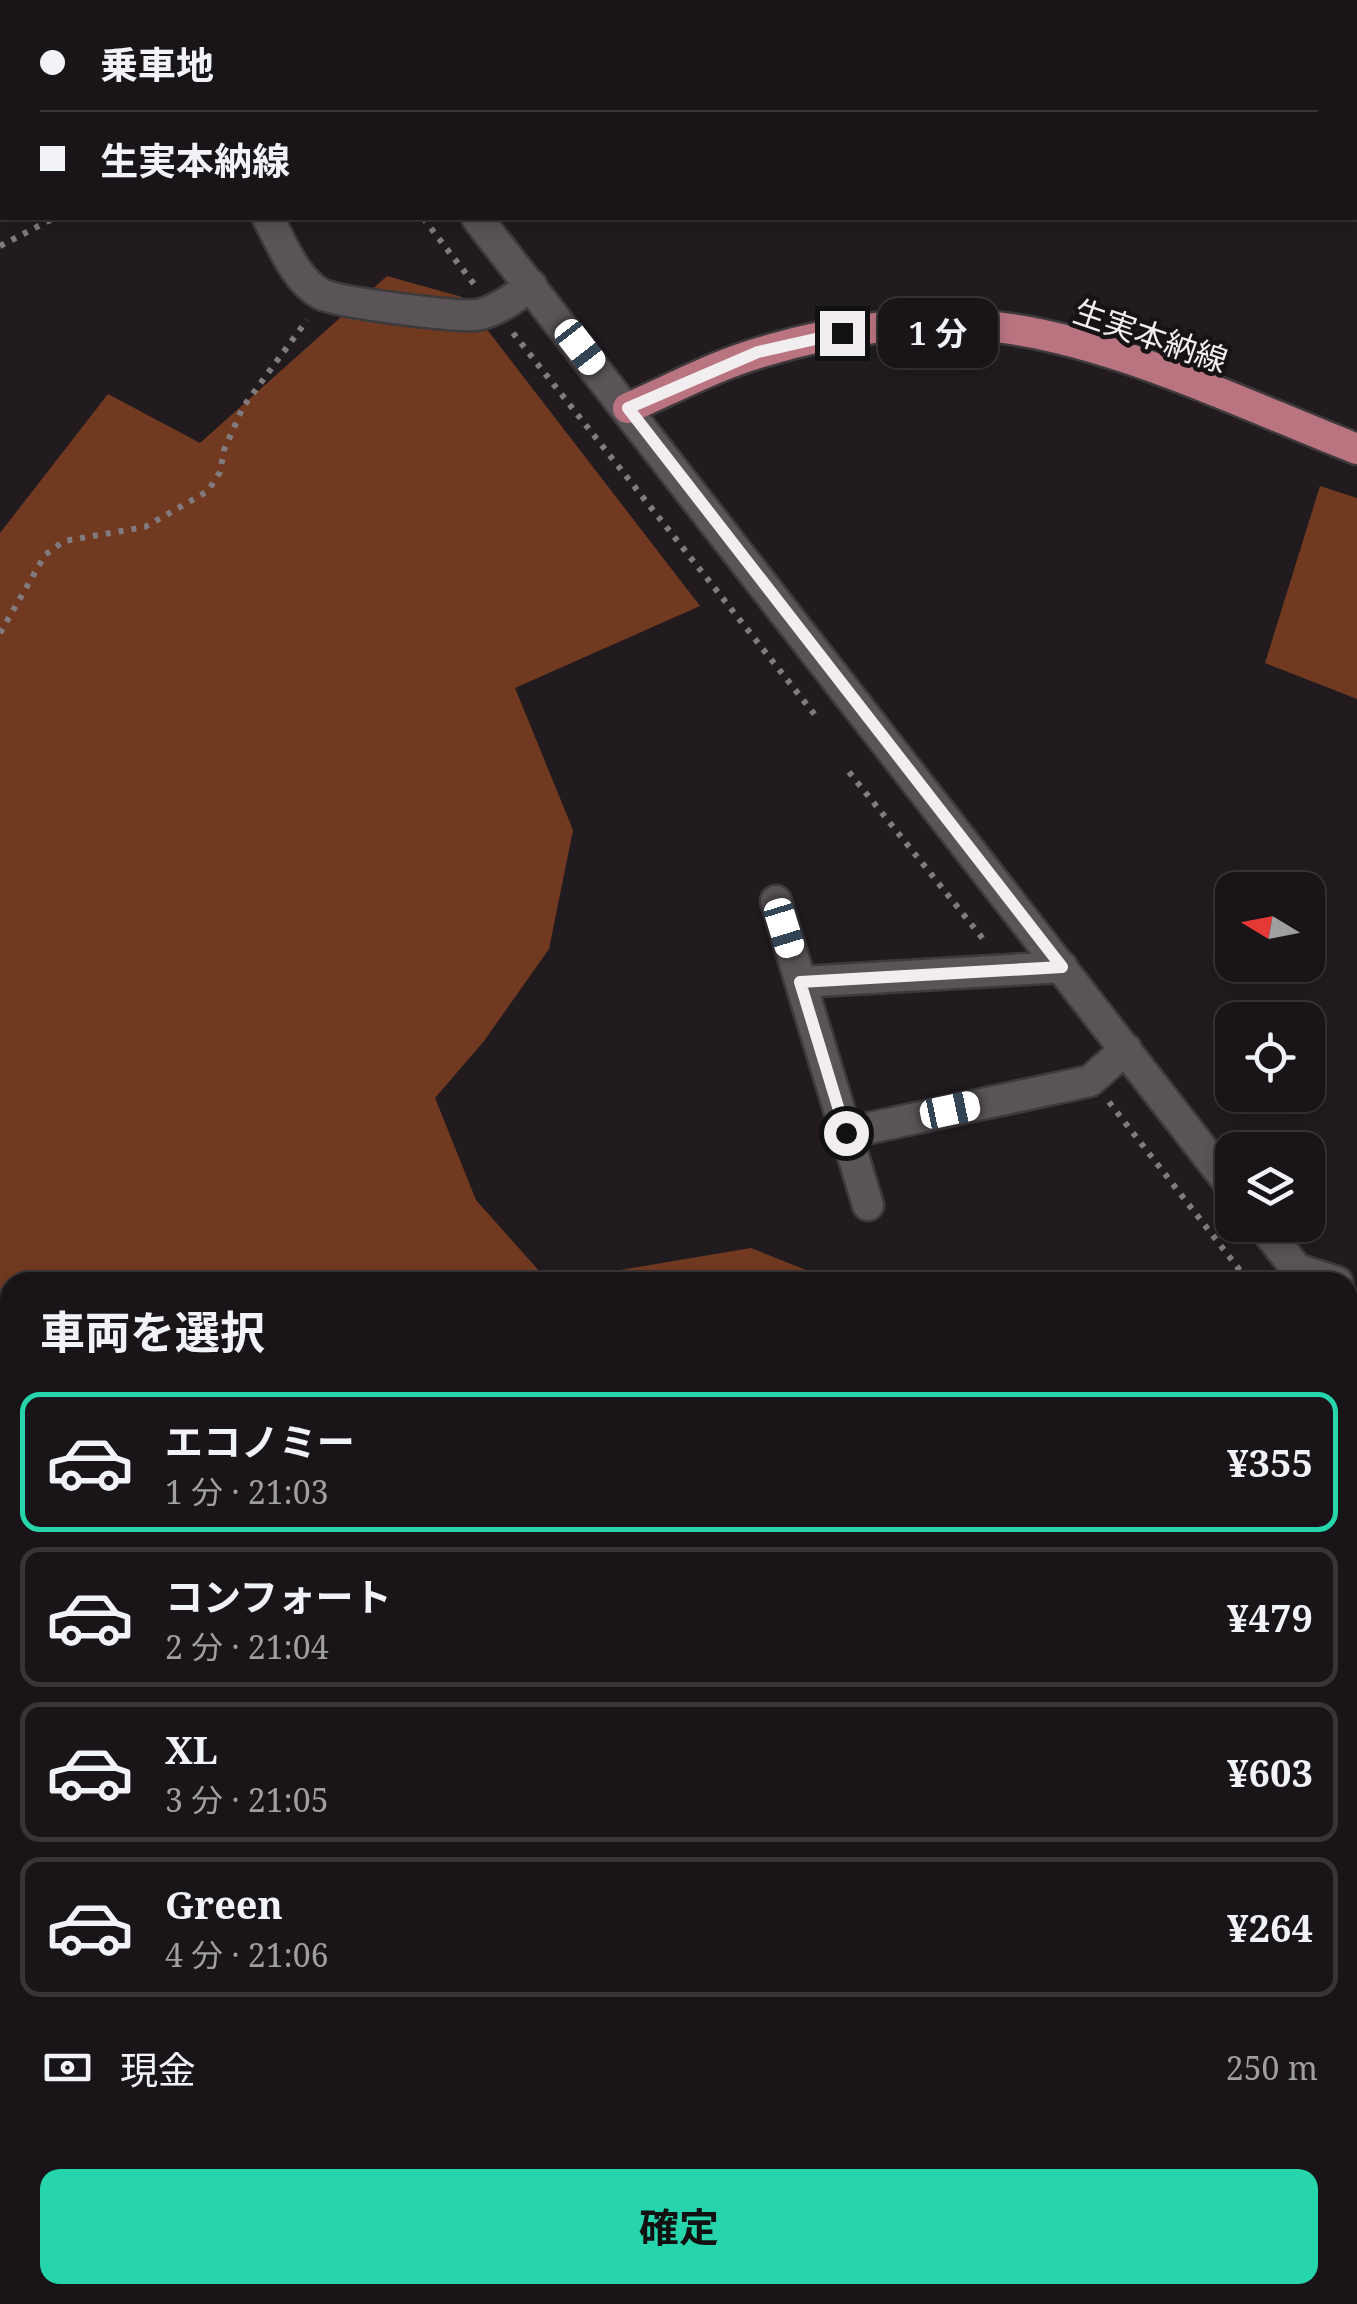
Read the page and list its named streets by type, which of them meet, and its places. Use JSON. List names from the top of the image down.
{
  "streets": {
    "main road": ["生実本納線"]
  },
  "north": "left",
  "page": {
    "banner": ["乗車地", "生実本納線"],
    "bubble": "1 分",
    "heading": "車両を選択",
    "list": [
      {
        "name": "エコノミー",
        "note": "1 分 · 21:03",
        "value": "¥355"
      },
      {
        "name": "コンフォート",
        "note": "2 分 · 21:04",
        "value": "¥479"
      },
      {
        "name": "XL",
        "note": "3 分 · 21:05",
        "value": "¥603"
      },
      {
        "name": "Green",
        "note": "4 分 · 21:06",
        "value": "¥264"
      }
    ],
    "pay": ["現金", "250 m"],
    "buttons": "確定"
  }
}
